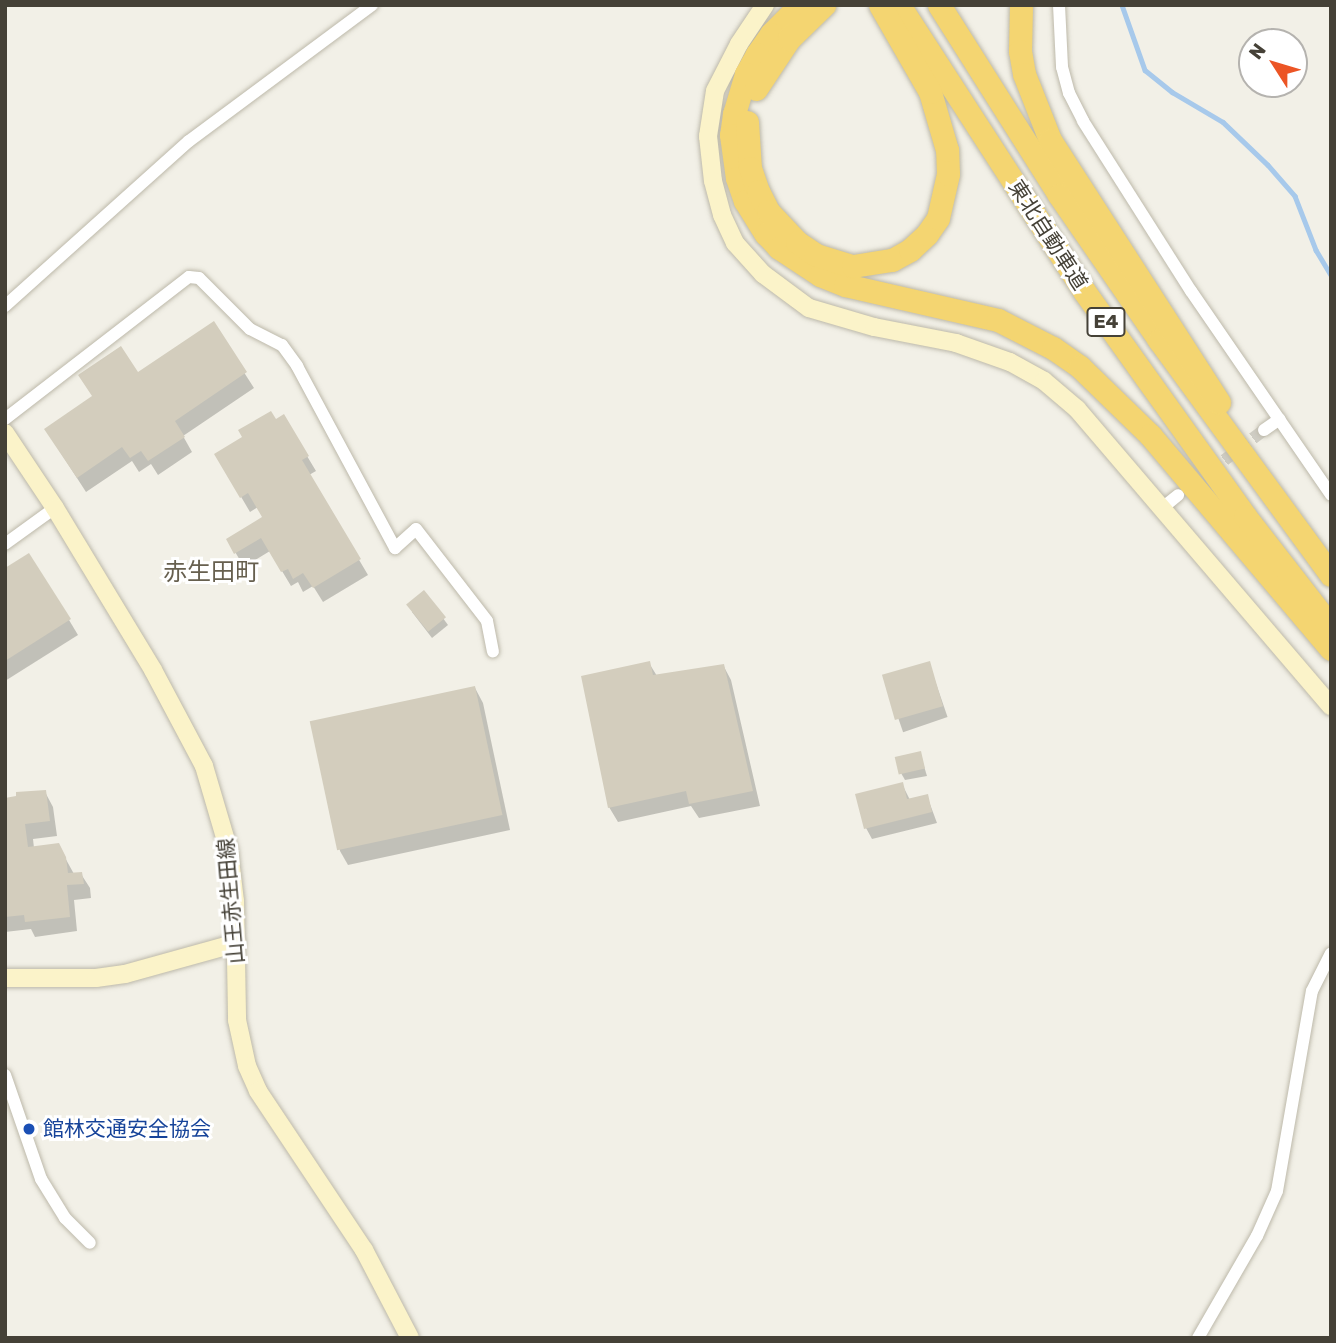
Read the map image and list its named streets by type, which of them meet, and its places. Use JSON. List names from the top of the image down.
{
  "streets": {
    "highway": ["東北自動車道", "E4"],
    "street": ["山王赤生田線"]
  },
  "districts": ["赤生田町"],
  "places": ["館林交通安全協会"],
  "north": "top left"
}
